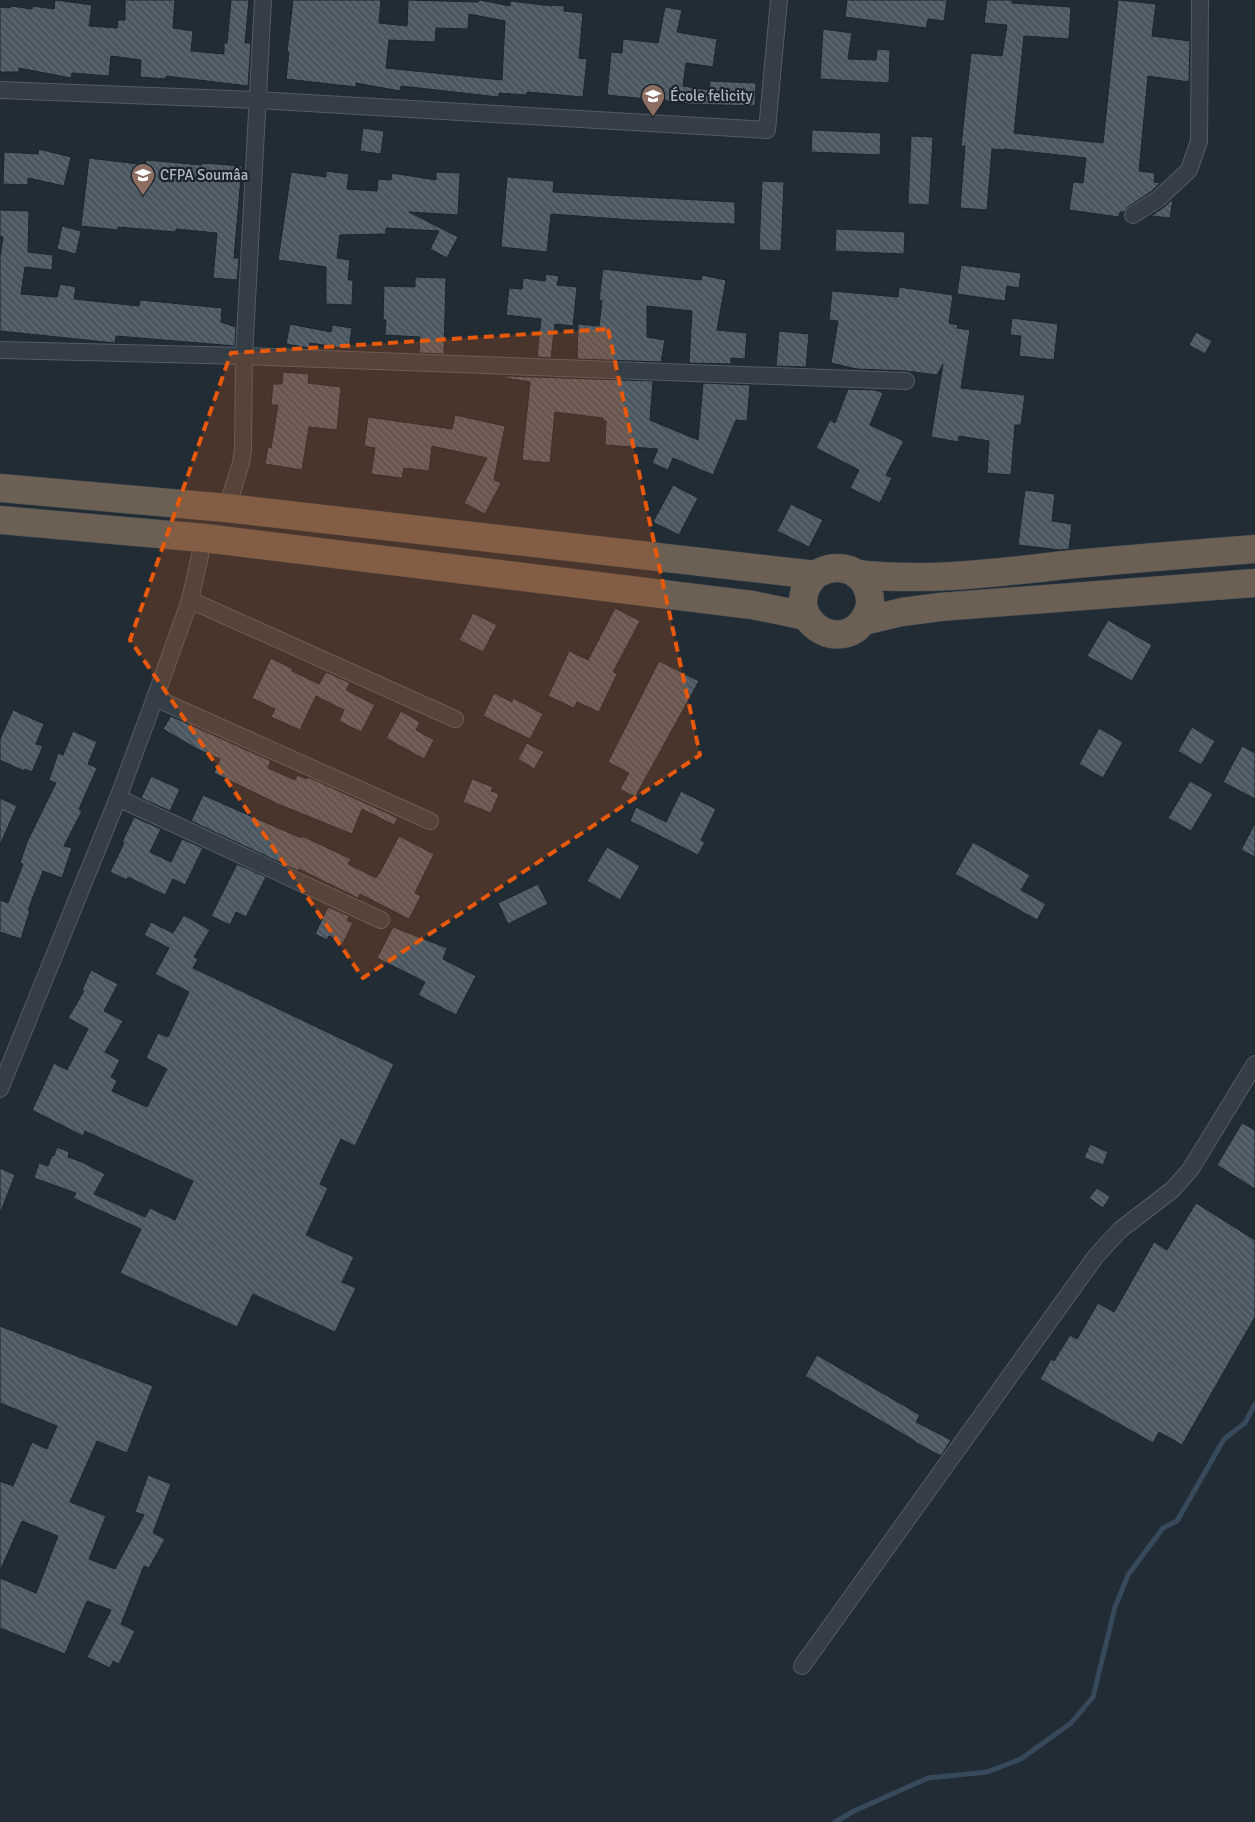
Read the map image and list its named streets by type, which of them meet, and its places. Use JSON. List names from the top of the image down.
{
  "places": {
    "school or university": ["École felicity", "CFPA Soumâa"]
  }
}
